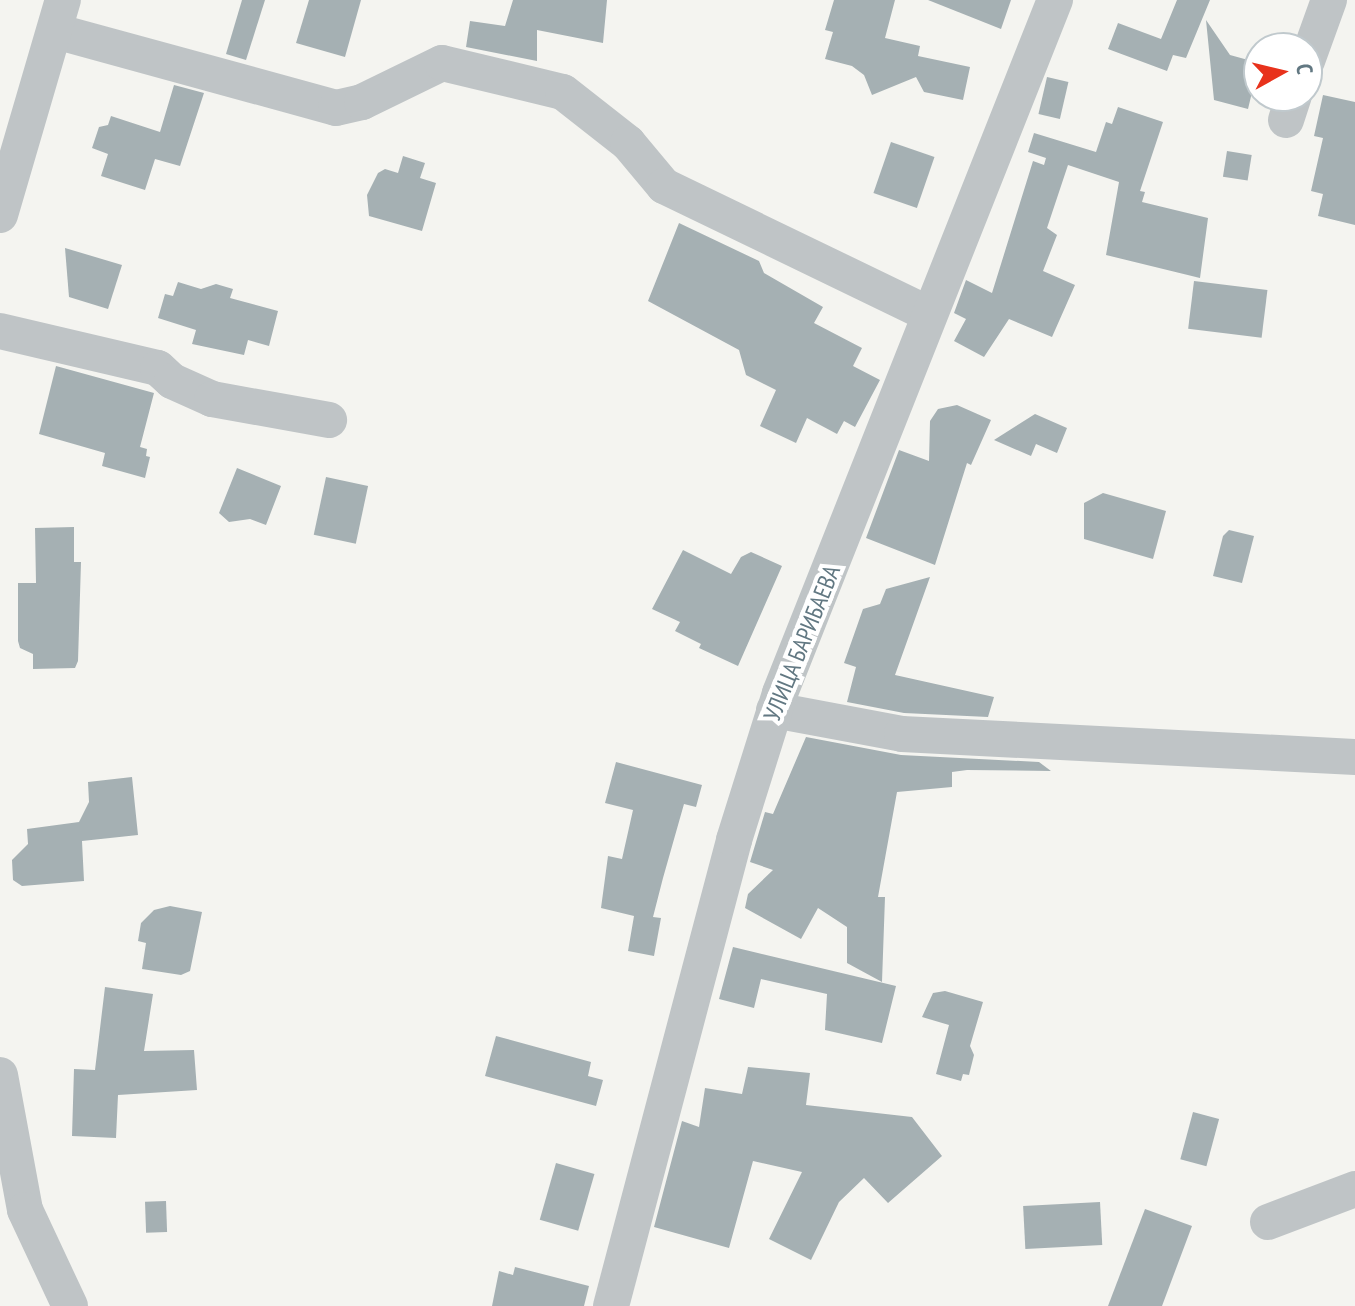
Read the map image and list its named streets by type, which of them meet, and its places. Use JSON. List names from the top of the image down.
{
  "streets": {
    "street": ["УЛИЦА БАРИБАЕВА"]
  },
  "north": "right"
}
